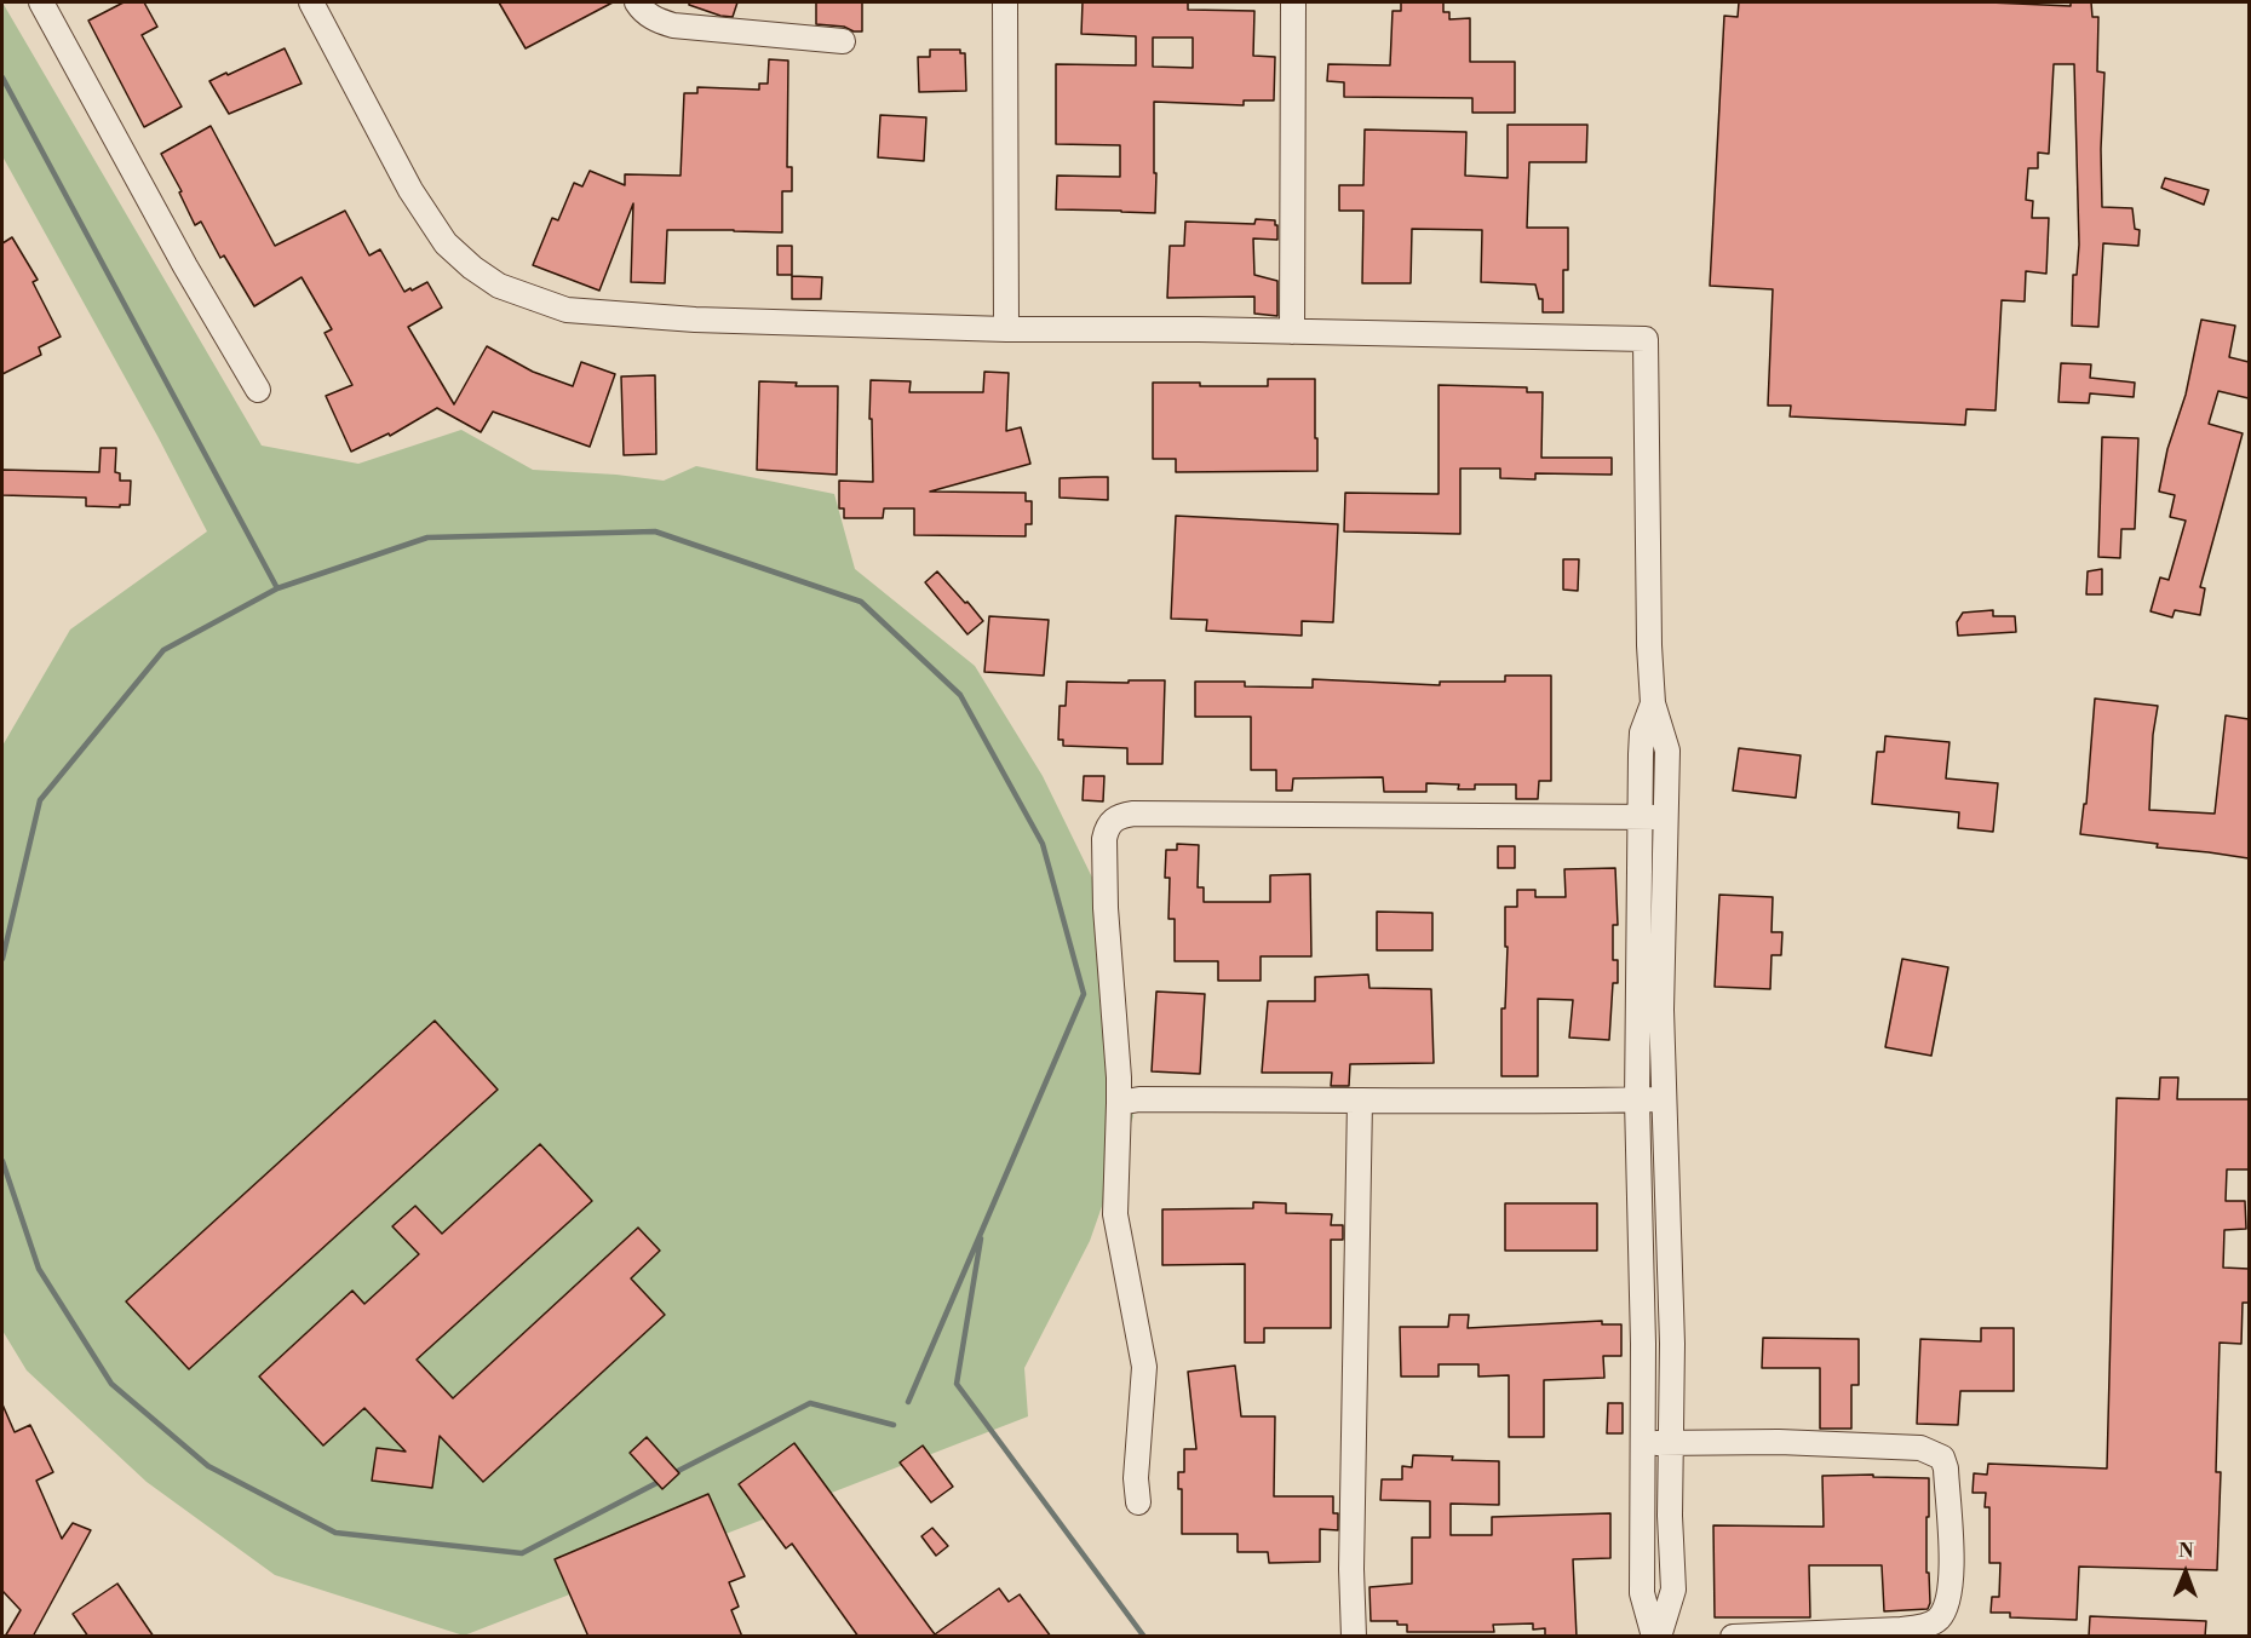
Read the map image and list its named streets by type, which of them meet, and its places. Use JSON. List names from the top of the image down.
{
  "north": "top"
}
